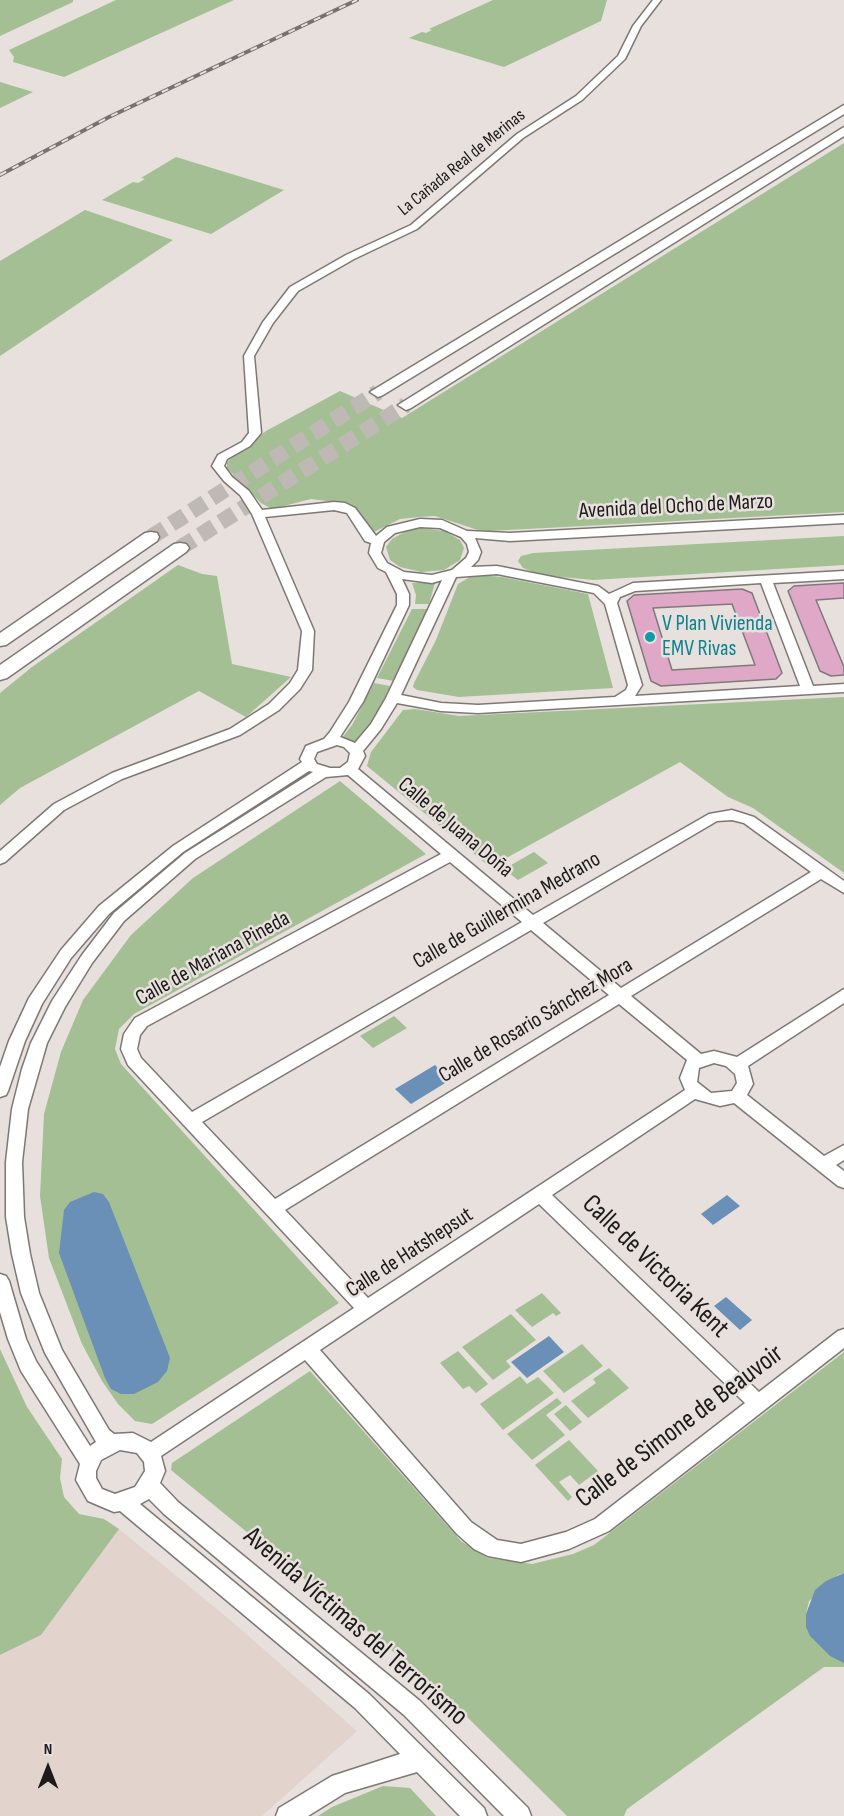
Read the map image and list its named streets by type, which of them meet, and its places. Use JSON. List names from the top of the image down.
{
  "streets": {
    "street": [
      "La Cañada Real de Merinas",
      "Avenida del Ocho de Marzo",
      "Calle de Juana Doña",
      "Calle de Guillermina Medrano",
      "Calle de Mariana Pineda",
      "Calle de Rosario Sánchez Mora",
      "Calle de Hatshepsut",
      "Calle de Victoria Kent",
      "Calle de Simone de Beauvoir",
      "Avenida Víctimas del Terrorismo"
    ]
  },
  "crossings": [
    ["Calle de Juana Doña", "Calle de Guillermina Medrano"],
    ["Calle de Juana Doña", "Calle de Mariana Pineda"],
    ["Calle de Juana Doña", "Calle de Rosario Sánchez Mora"],
    ["Calle de Juana Doña", "Calle de Hatshepsut"],
    ["Calle de Guillermina Medrano", "Calle de Mariana Pineda"],
    ["Calle de Guillermina Medrano", "Calle de Rosario Sánchez Mora"],
    ["Calle de Mariana Pineda", "Calle de Rosario Sánchez Mora"],
    ["Calle de Mariana Pineda", "Calle de Hatshepsut"],
    ["Calle de Hatshepsut", "Calle de Victoria Kent"],
    ["Calle de Hatshepsut", "Calle de Simone de Beauvoir"],
    ["Calle de Hatshepsut", "Avenida Víctimas del Terrorismo"],
    ["Calle de Victoria Kent", "Calle de Simone de Beauvoir"]
  ],
  "places": ["V Plan Vivienda EMV Rivas"],
  "north": "top"
}
